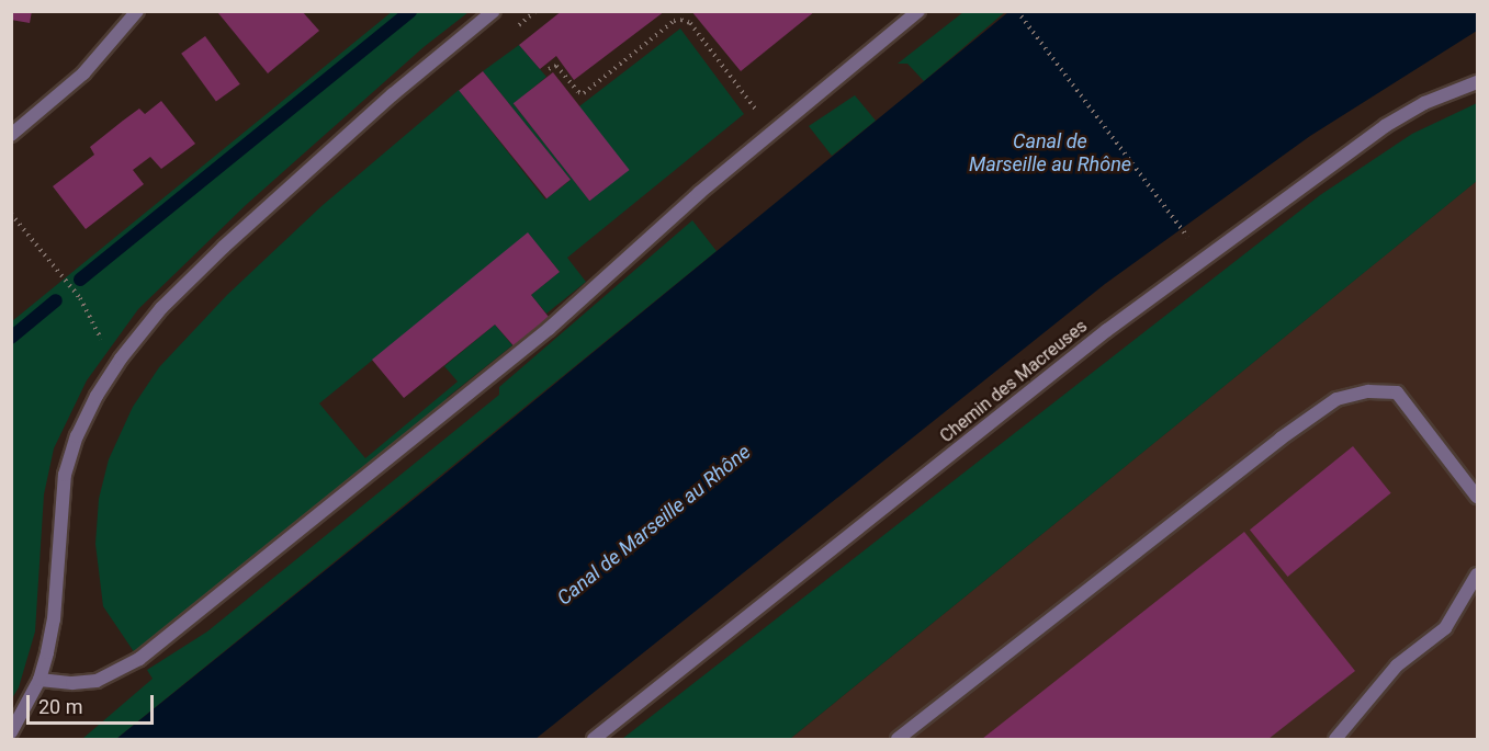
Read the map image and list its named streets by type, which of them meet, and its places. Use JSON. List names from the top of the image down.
{
  "streets": {
    "street": ["Chemin des Macreuses"]
  },
  "water": ["Canal de Marseille au Rhône"],
  "scale_bar": "20 m"
}
